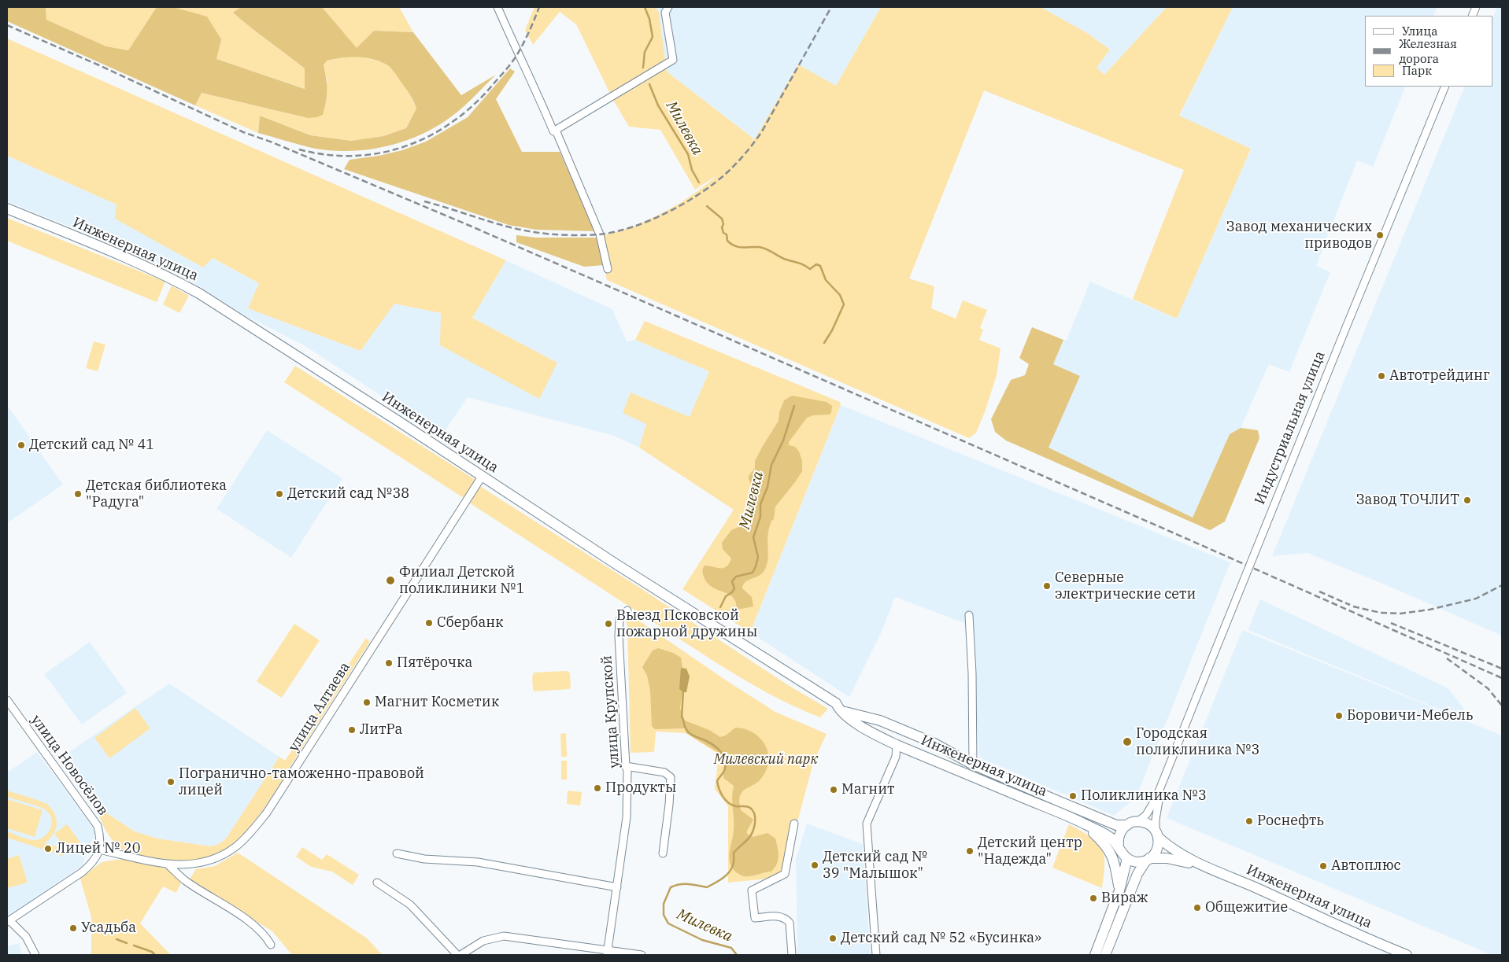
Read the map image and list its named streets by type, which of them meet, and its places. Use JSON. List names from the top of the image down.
{
  "streets": {
    "main road": ["Инженерная улица"],
    "street": [
      "Индустриальная улица",
      "улица Алтаева",
      "улица Крупской",
      "улица Новосёлов"
    ]
  },
  "crossings": [
    ["Инженерная улица", "Индустриальная улица"],
    ["Инженерная улица", "улица Алтаева"],
    ["улица Алтаева", "улица Новосёлов"]
  ],
  "water": ["Милевка"],
  "parks": ["Милевский парк"],
  "places": [
    "Завод механических приводов",
    "Автотрейдинг",
    "Детский сад № 41",
    "Детская библиотека \"Радуга\"",
    "Детский сад №38",
    "Завод ТОЧЛИТ",
    "Филиал Детской поликлиники №1",
    "Северные электрические сети",
    "Сбербанк",
    "Выезд Псковской пожарной дружины",
    "Пятёрочка",
    "Магнит Косметик",
    "Боровичи-Мебель",
    "ЛитРа",
    "Городская поликлиника №3",
    "Погранично-таможенно-правовой лицей",
    "Продукты",
    "Магнит",
    "Поликлиника №3",
    "Роснефть",
    "Лицей № 20",
    "Детский центр \"Надежда\"",
    "Детский сад № 39 \"Малышок\"",
    "Автоплюс",
    "Вираж",
    "Общежитие",
    "Усадьба",
    "Детский сад № 52 «Бусинка»"
  ],
  "legend": ["Улица", "Железная дорога", "Парк"]
}
